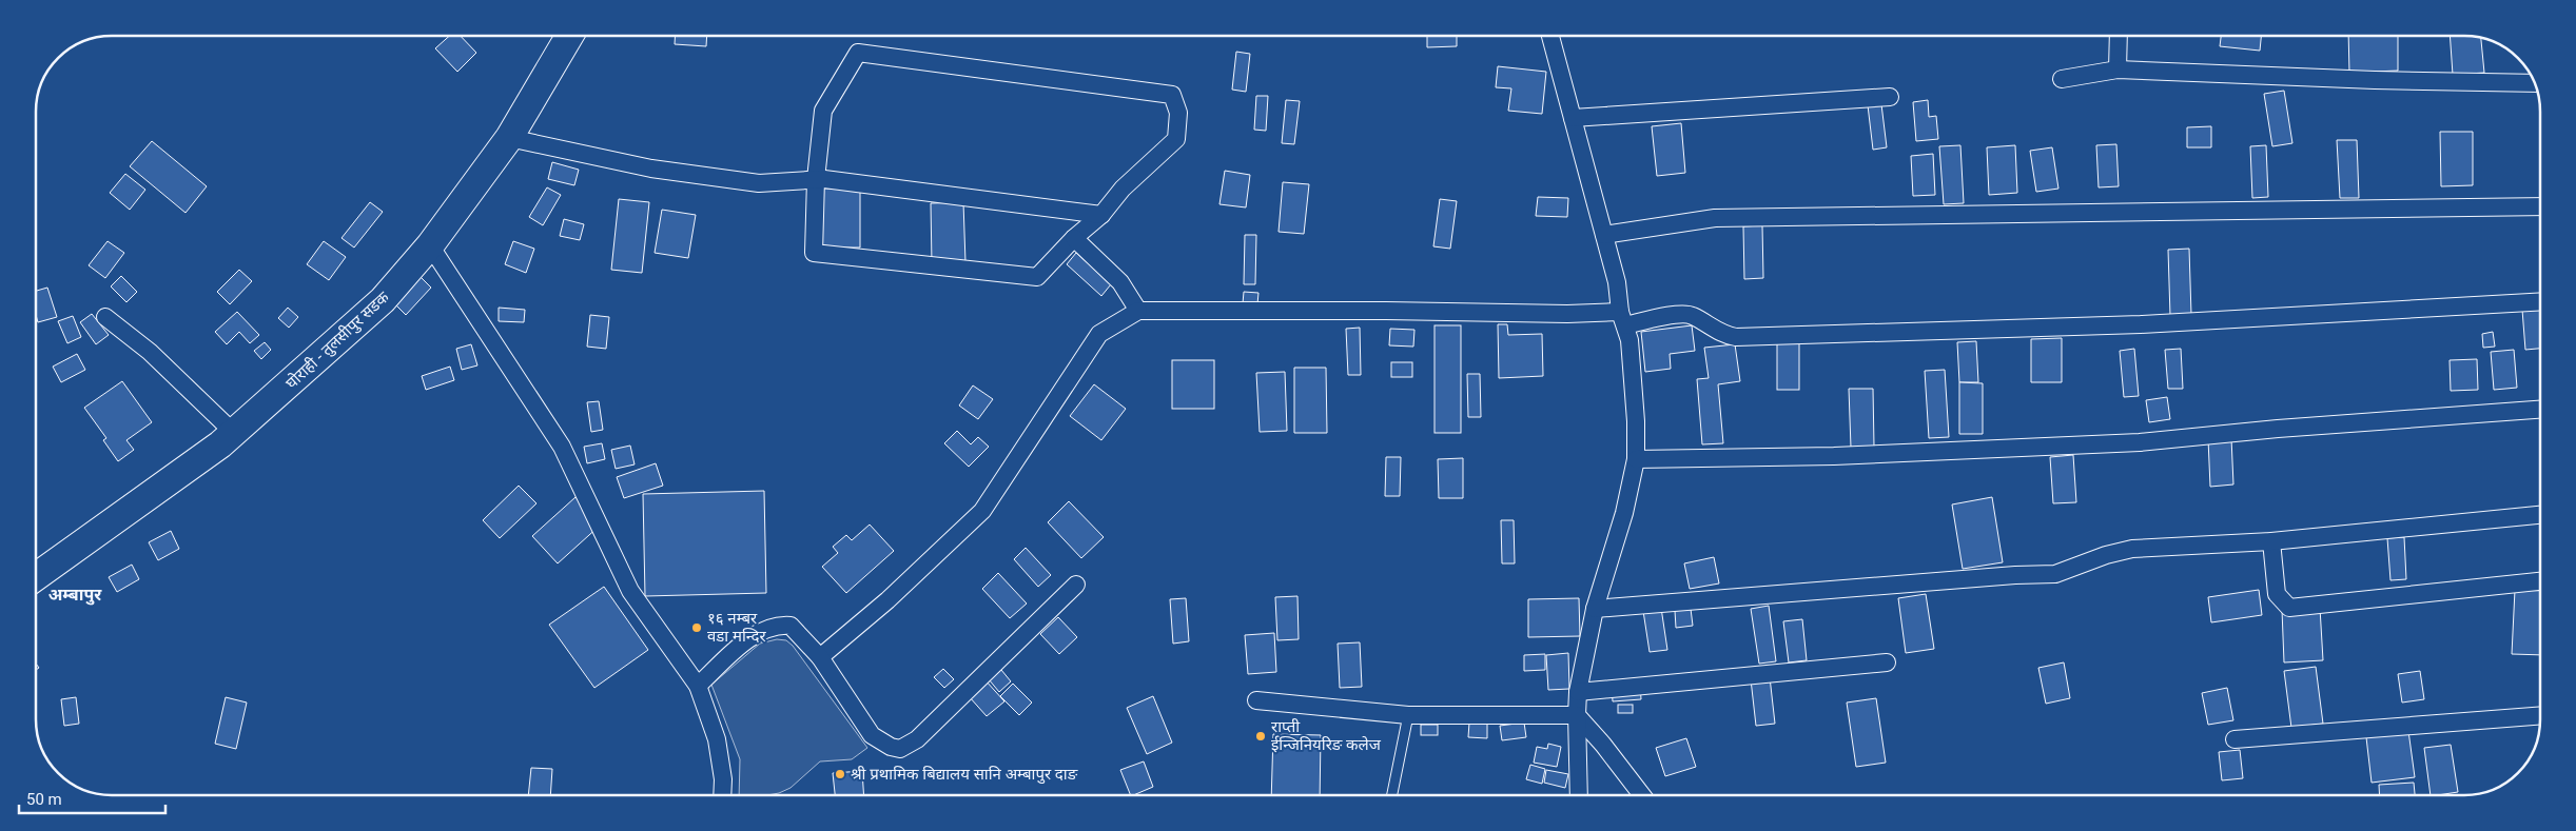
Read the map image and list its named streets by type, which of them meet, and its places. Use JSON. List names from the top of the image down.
{
  "streets": {
    "main road": ["घोराही - तुलसीपुर सडक"]
  },
  "districts": ["अम्बापुर"],
  "places": ["१६ नम्बर वडा मन्दिर", "राप्ती ईन्जिनियरिङ कलेज", "श्री प्रथामिक बिद्यालय सानि अम्बापुर दाङ"],
  "scale_bar": "50 m"
}
